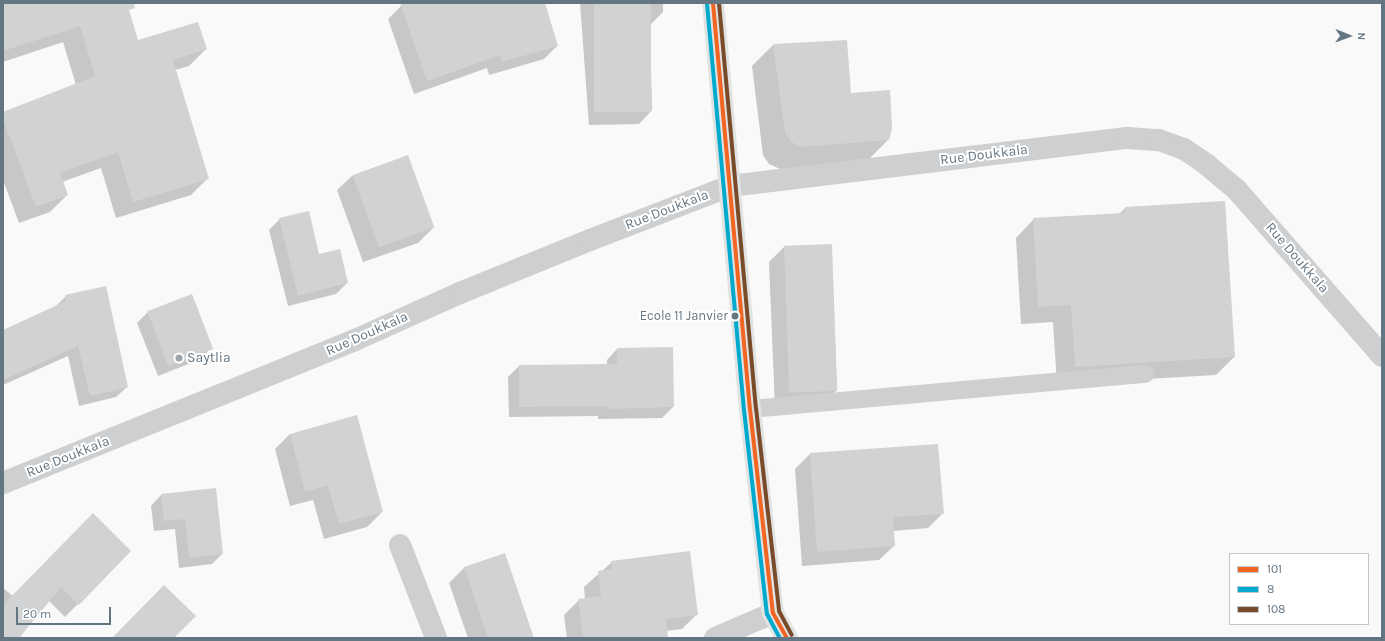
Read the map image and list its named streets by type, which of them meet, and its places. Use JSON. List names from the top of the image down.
{
  "streets": {
    "street": ["Rue Doukkala"]
  },
  "places": ["Ecole 11 Janvier", "Saytlia"],
  "lines": ["transit line 101", "transit line 108", "transit line 8"],
  "legend": ["101", "8", "108"],
  "scale_bar": "20 m",
  "north": "right"
}
